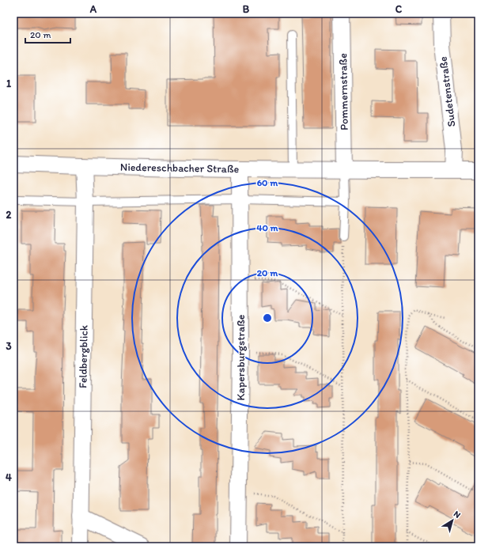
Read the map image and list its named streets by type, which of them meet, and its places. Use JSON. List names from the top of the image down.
{
  "streets": {
    "street": [
      "Pommernstraße",
      "Sudetenstraße",
      "Niedereschbacher Straße",
      "Feldbergblick",
      "Kapersburgstraße"
    ]
  },
  "crossings": [
    ["Pommernstraße", "Niedereschbacher Straße"],
    ["Sudetenstraße", "Niedereschbacher Straße"],
    ["Niedereschbacher Straße", "Feldbergblick"],
    ["Niedereschbacher Straße", "Kapersburgstraße"]
  ],
  "scale_bar": "20 m",
  "north": "top right",
  "grid": {
    "columns": ["A", "B", "C"],
    "rows": [
      "1",
      "2",
      "3",
      "4"
    ]
  },
  "rings": ["60 m", "40 m", "20 m"]
}
